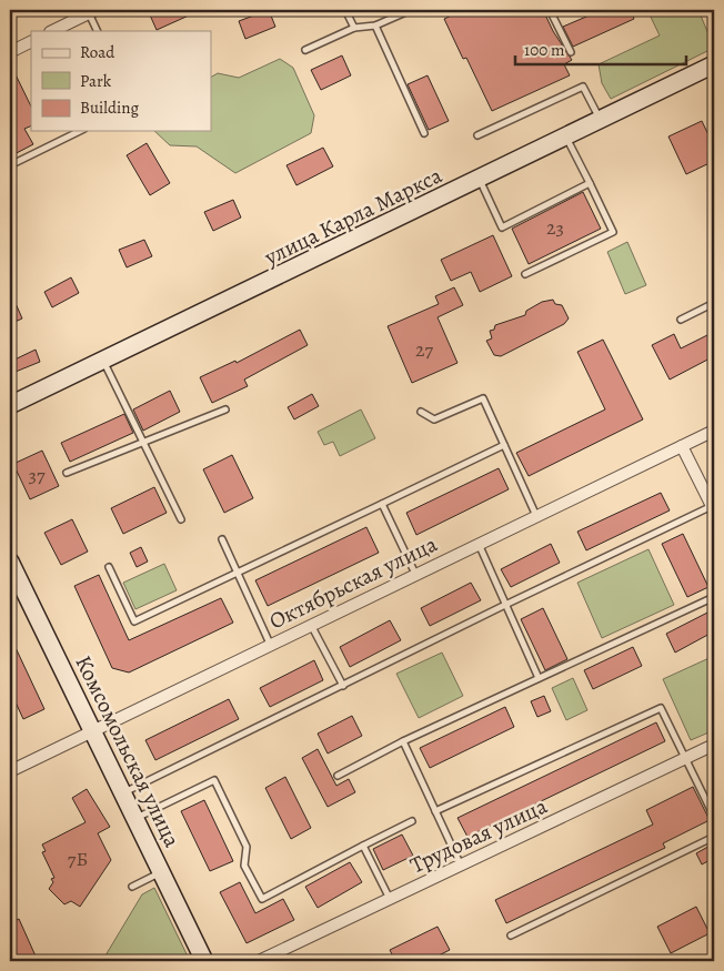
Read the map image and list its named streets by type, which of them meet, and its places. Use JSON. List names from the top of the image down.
{
  "streets": {
    "main road": ["улица Карла Маркса", "Комсомольская улица"],
    "street": ["Октябрьская улица", "Трудовая улица"]
  },
  "crossings": [
    ["Октябрьская улица", "Комсомольская улица"]
  ],
  "house_numbers": [
    "23",
    "27",
    "37",
    "7Б"
  ],
  "legend": ["Road", "Park", "Building"],
  "scale_bar": "100 m"
}
